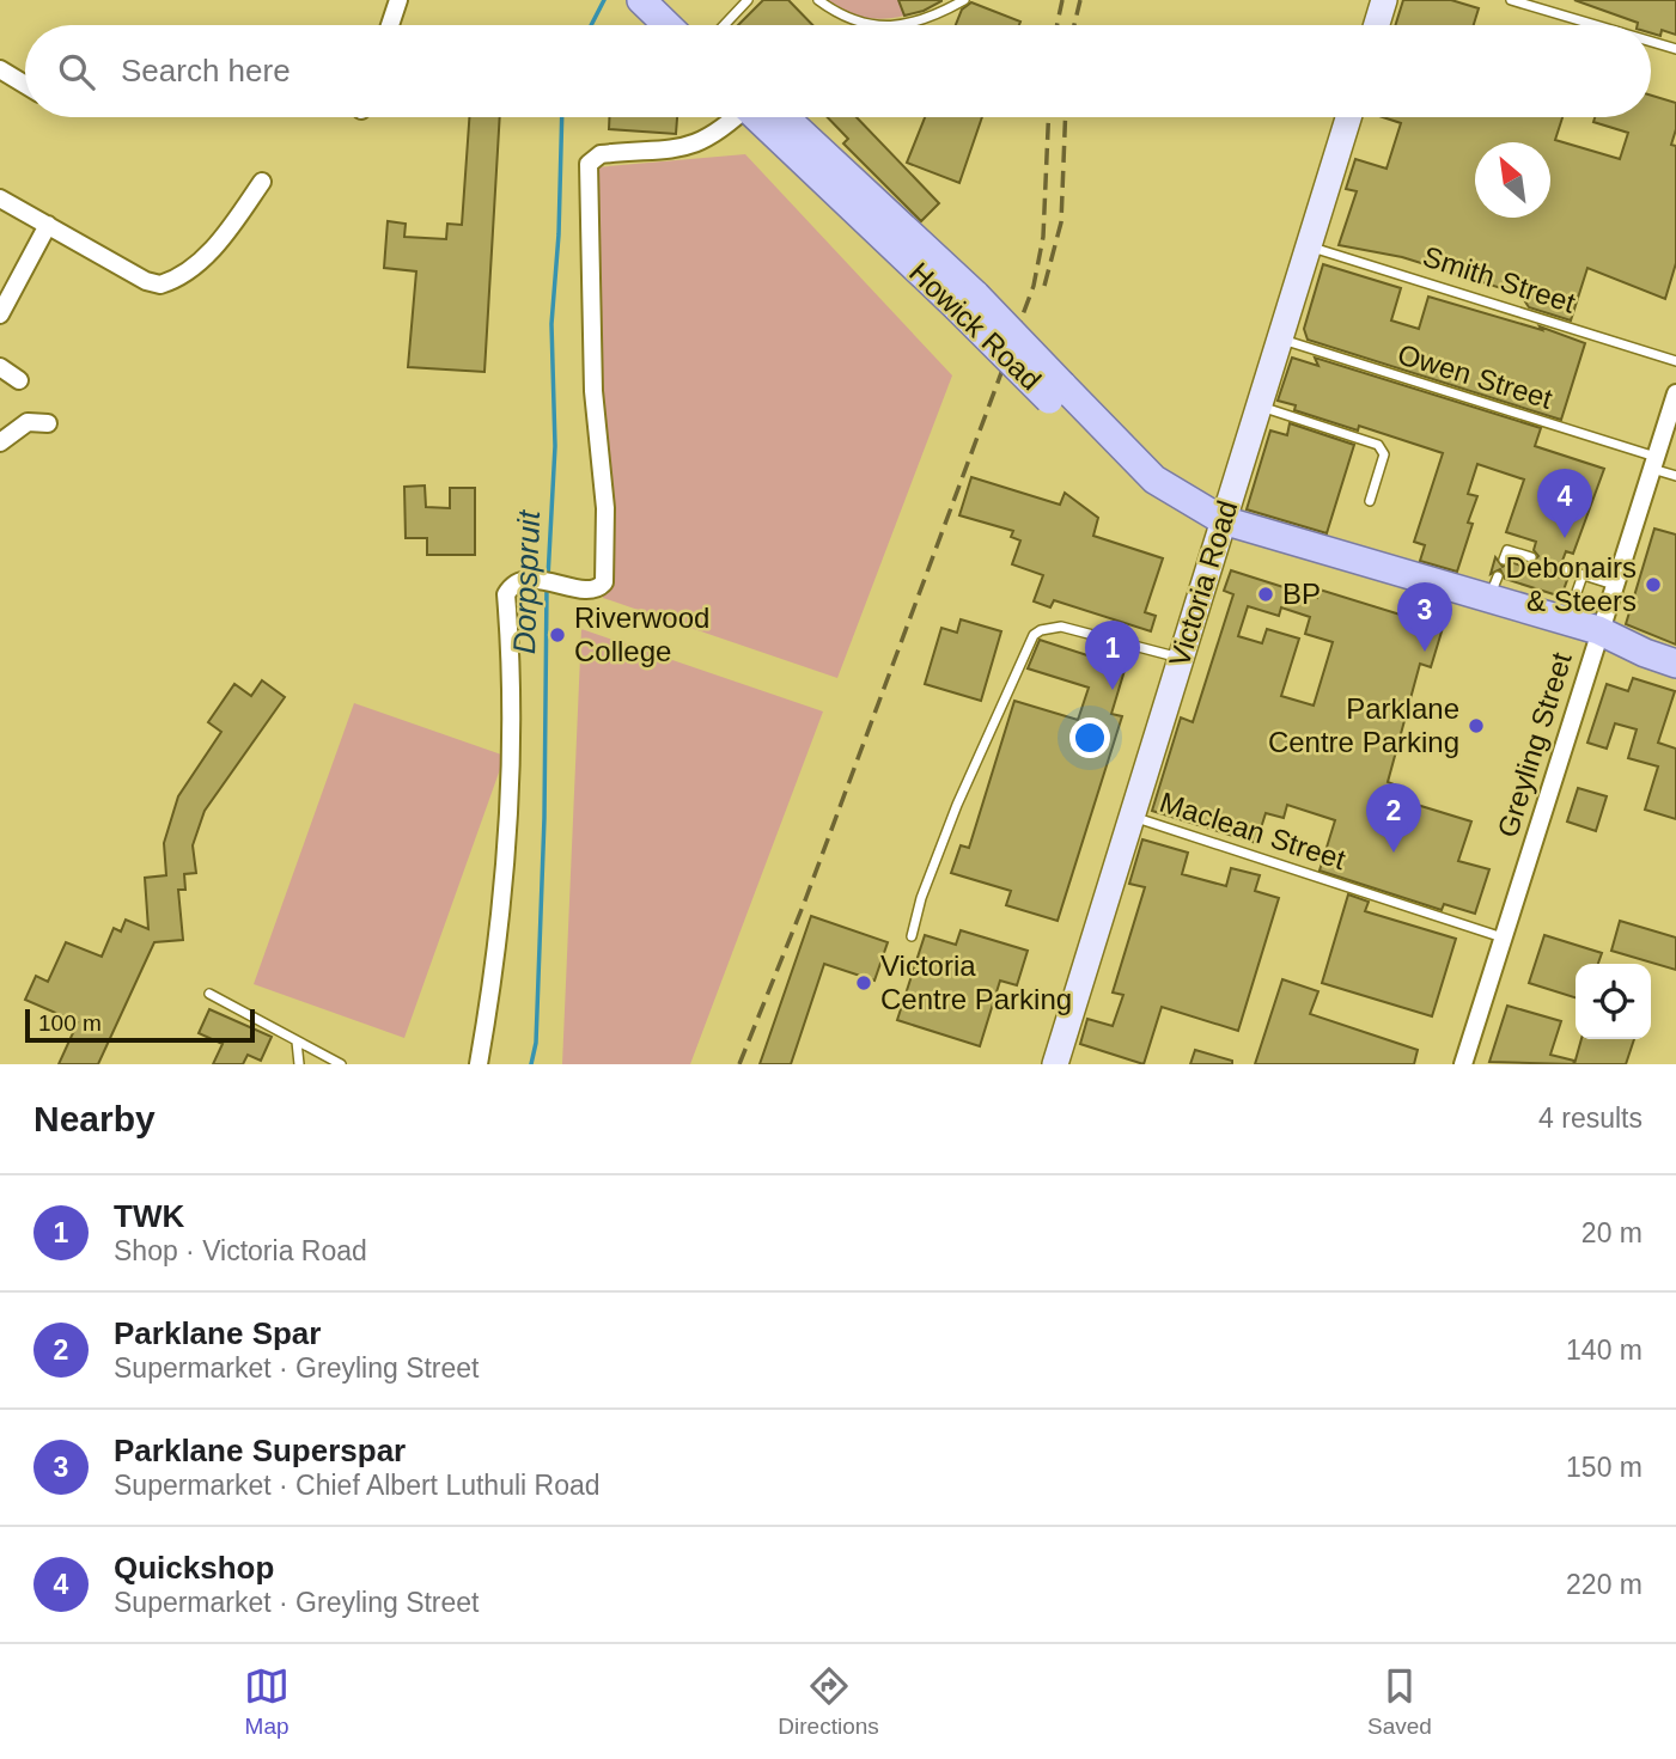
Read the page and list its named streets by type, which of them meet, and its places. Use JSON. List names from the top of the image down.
{
  "streets": {
    "main road": ["Howick Road", "Victoria Road"],
    "street": ["Greyling Street"],
    "lane": ["Smith Street", "Owen Street", "Maclean Street"]
  },
  "crossings": [
    ["Smith Street", "Victoria Road"],
    ["Howick Road", "Victoria Road"],
    ["Owen Street", "Victoria Road"],
    ["Owen Street", "Greyling Street"],
    ["Victoria Road", "Maclean Street"],
    ["Greyling Street", "Maclean Street"]
  ],
  "water": ["Dorpspruit"],
  "places": [
    "Debonairs & Steers",
    "BP",
    "Riverwood College",
    "Parklane Centre Parking",
    "Victoria Centre Parking"
  ],
  "scale_bar": "100 m",
  "north": "top left",
  "page": {
    "search": "Search here",
    "pins": [
      "4",
      "3",
      "1",
      "2"
    ],
    "scale": "100 m",
    "heading": ["Nearby", "4 results"],
    "list": [
      {
        "mark": "1",
        "name": "TWK",
        "note": "Shop · Victoria Road",
        "value": "20 m"
      },
      {
        "mark": "2",
        "name": "Parklane Spar",
        "note": "Supermarket · Greyling Street",
        "value": "140 m"
      },
      {
        "mark": "3",
        "name": "Parklane Superspar",
        "note": "Supermarket · Chief Albert Luthuli Road",
        "value": "150 m"
      },
      {
        "mark": "4",
        "name": "Quickshop",
        "note": "Supermarket · Greyling Street",
        "value": "220 m"
      }
    ],
    "nav": ["Map", "Directions", "Saved"]
  }
}
